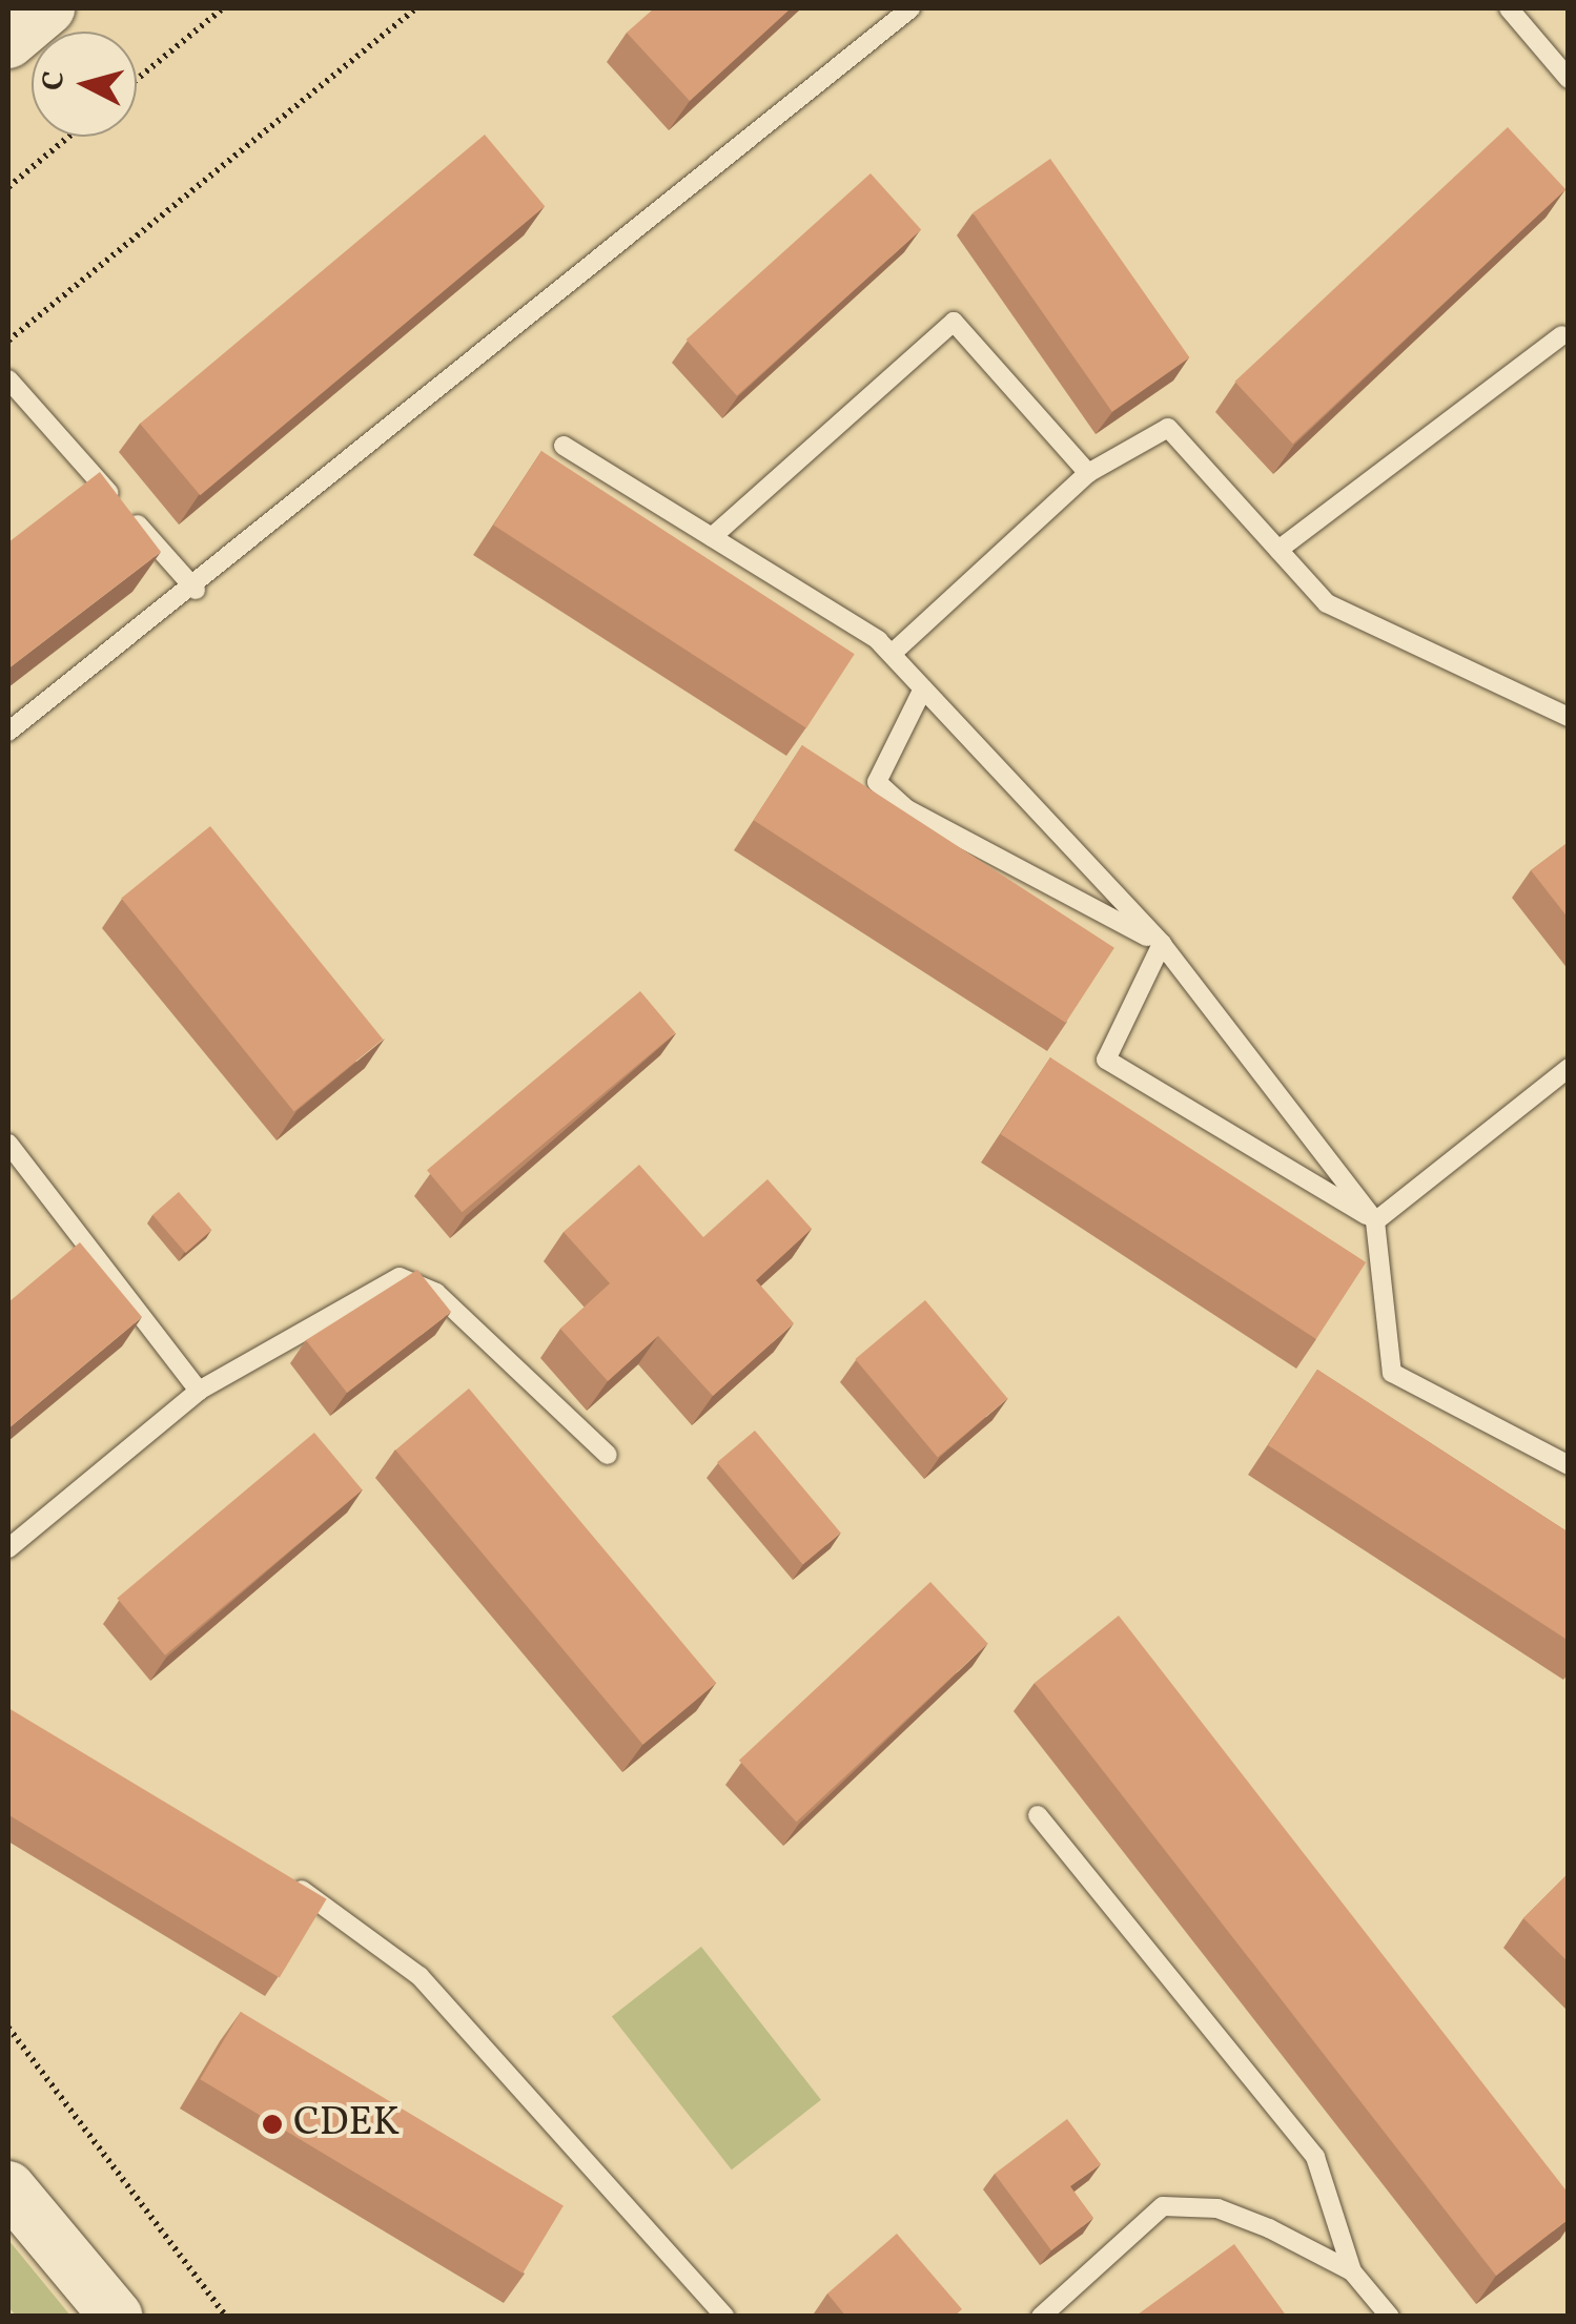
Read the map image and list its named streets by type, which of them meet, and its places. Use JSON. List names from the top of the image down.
{
  "places": ["CDEK"],
  "north": "left"
}
